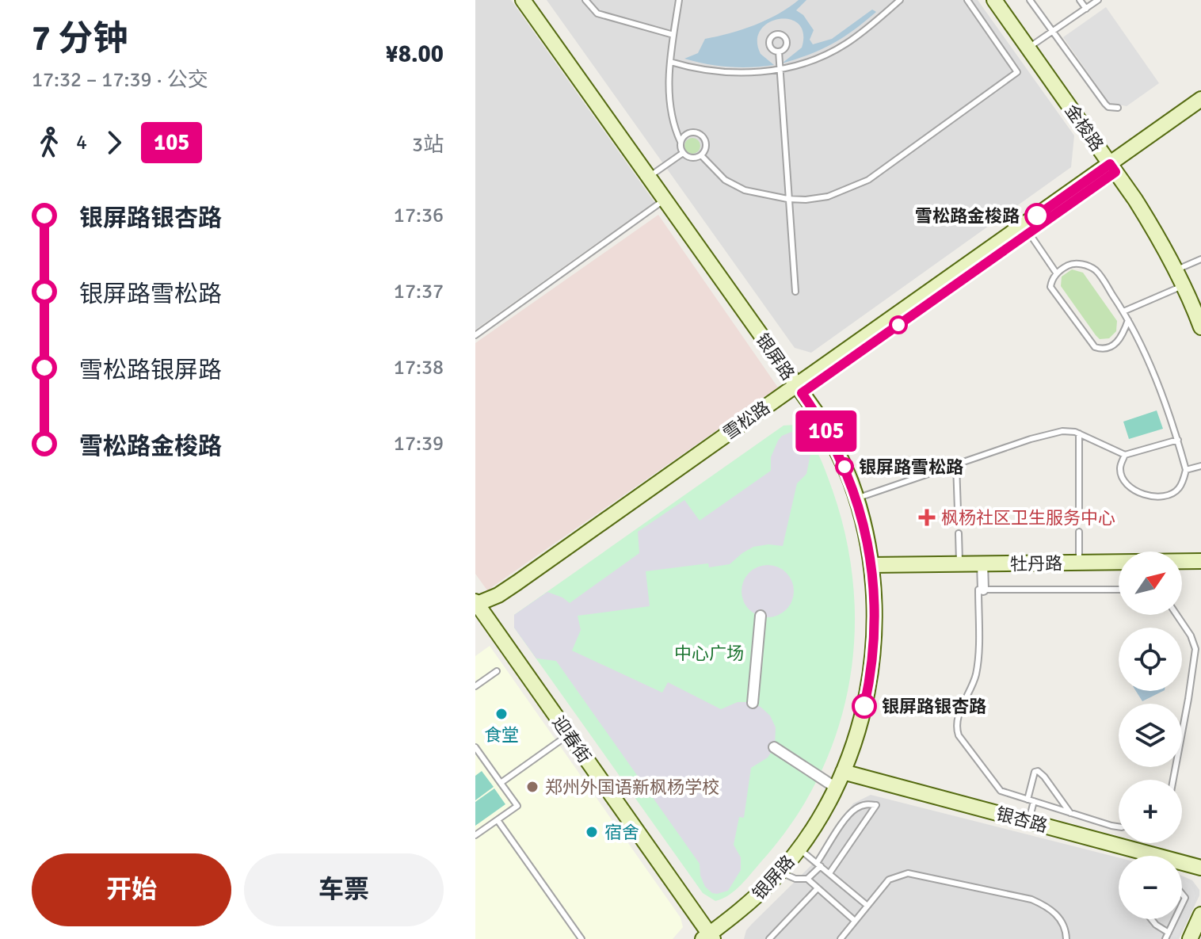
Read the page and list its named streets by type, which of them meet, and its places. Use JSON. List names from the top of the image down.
{
  "streets": {
    "street": [
      "金梭路",
      "银屏路",
      "雪松路",
      "牡丹路",
      "迎春街",
      "银杏路"
    ]
  },
  "crossings": [
    ["金梭路", "雪松路"],
    ["银屏路", "雪松路"],
    ["银屏路", "牡丹路"],
    ["银屏路", "迎春街"],
    ["银屏路", "银杏路"],
    ["雪松路", "迎春街"]
  ],
  "parks": ["中心广场"],
  "places": {
    "other": [
      "雪松路金梭路",
      "银屏路雪松路",
      "银屏路银杏路",
      "食堂",
      "郑州外国语新枫杨学校",
      "宿舍"
    ],
    "health": ["枫杨社区卫生服务中心"]
  },
  "lines": ["bus line 105"],
  "north": "top right",
  "page": {
    "heading": ["7 分钟", "17:32 – 17:39 · 公交", "¥8.00"],
    "on_map": "105",
    "legs": ["4", "105", "3站"],
    "list": [
      {
        "name": "银屏路银杏路",
        "value": "17:36"
      },
      {
        "name": "银屏路雪松路",
        "value": "17:37"
      },
      {
        "name": "雪松路银屏路",
        "value": "17:38"
      },
      {
        "name": "雪松路金梭路",
        "value": "17:39"
      }
    ],
    "map_buttons": ["+", "−"],
    "buttons": ["开始", "车票"]
  }
}
